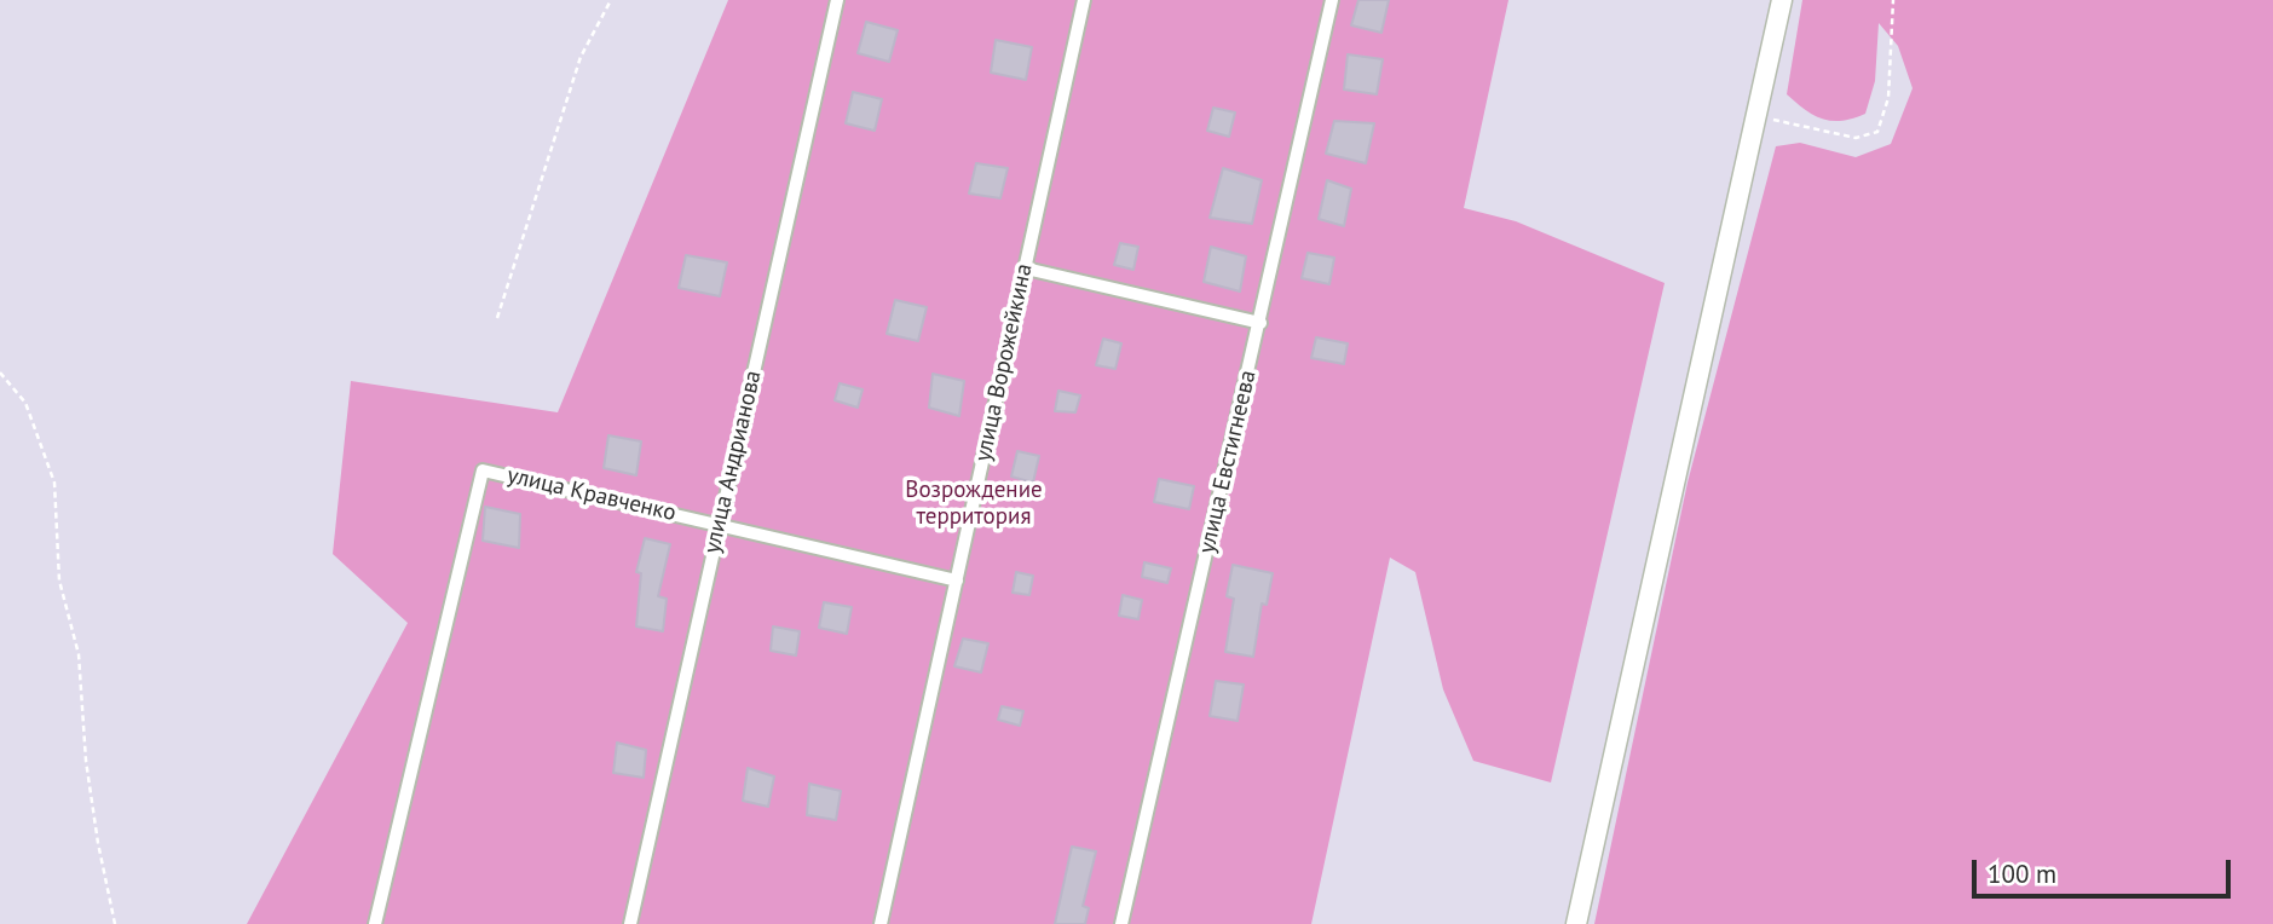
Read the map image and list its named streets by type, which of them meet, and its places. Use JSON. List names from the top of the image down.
{
  "streets": {
    "street": [
      "улица Ворожейкина",
      "улица Андрианова",
      "улица Евстигнеева",
      "улица Кравченко"
    ]
  },
  "crossings": [
    ["улица Ворожейкина", "улица Кравченко"],
    ["улица Андрианова", "улица Кравченко"]
  ],
  "parks": ["Возрождение территория"],
  "scale_bar": "100 m"
}
